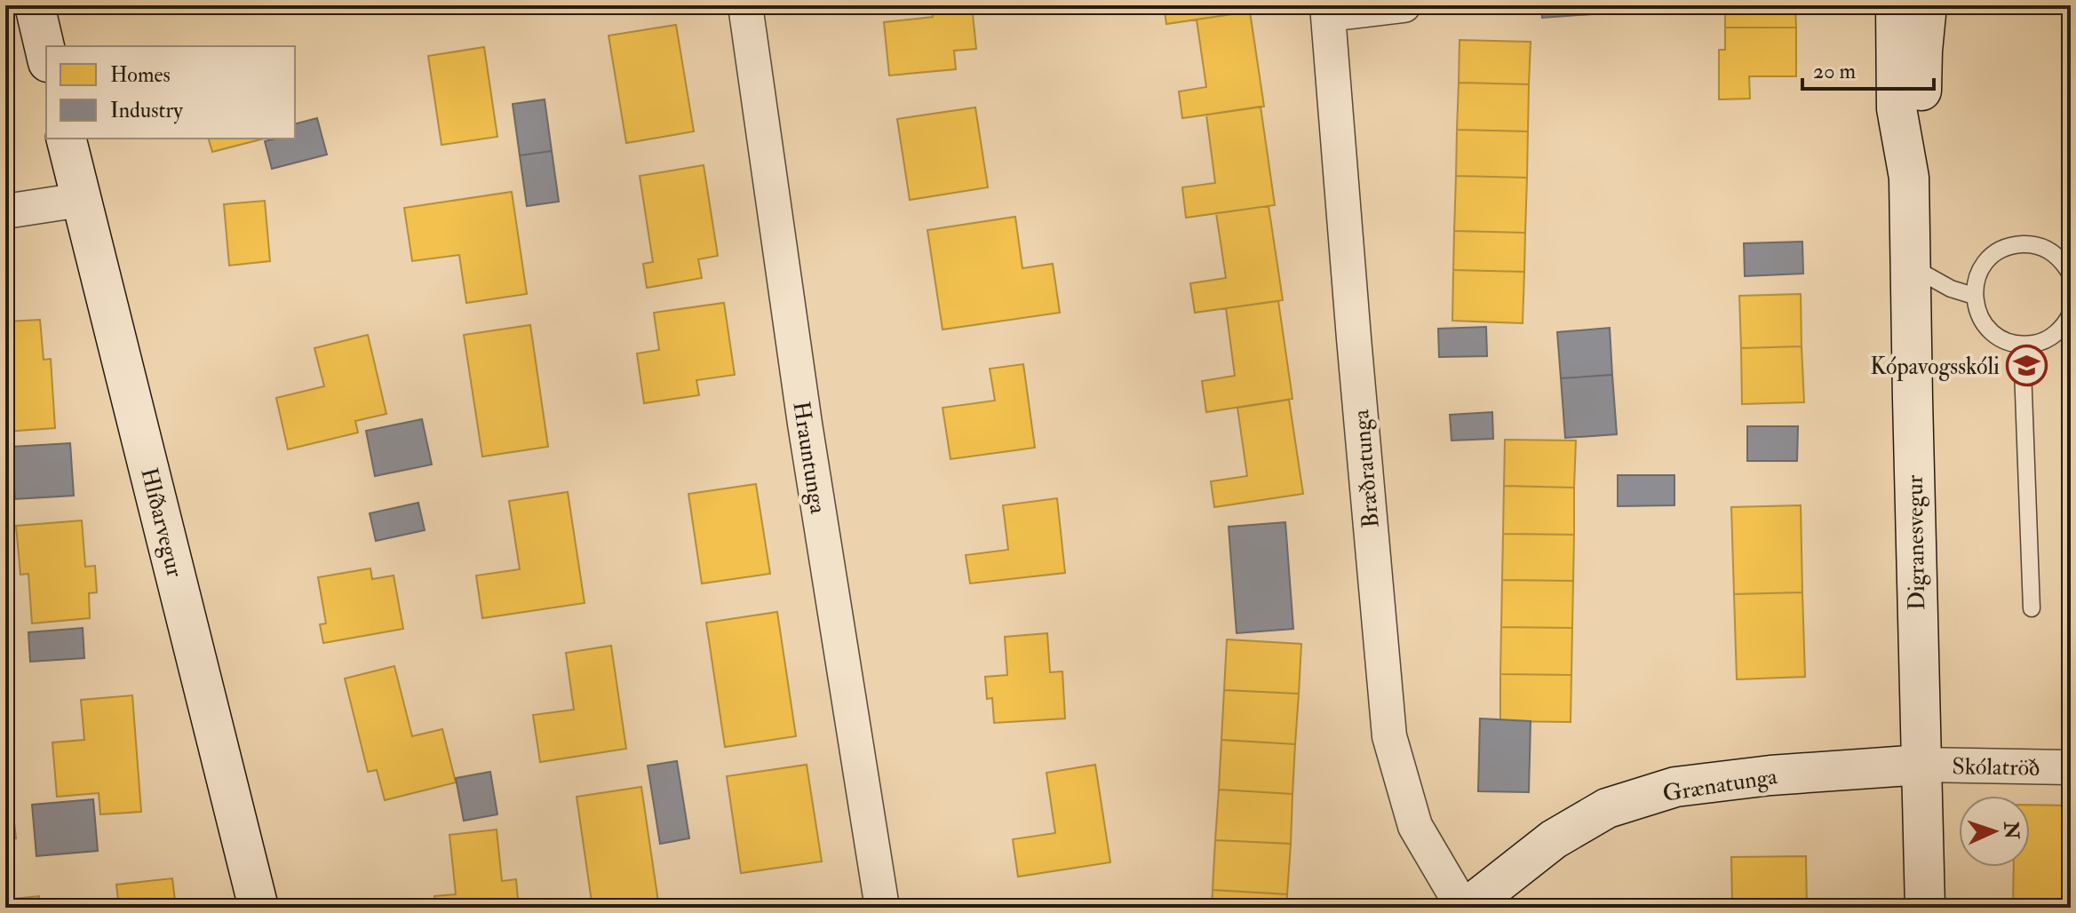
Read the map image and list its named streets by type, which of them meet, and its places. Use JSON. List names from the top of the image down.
{
  "streets": {
    "street": [
      "Hrauntunga",
      "Bræðratunga",
      "Hlíðarvegur",
      "Digranesvegur",
      "Skólatröð",
      "Grænatunga"
    ]
  },
  "crossings": [
    ["Bræðratunga", "Grænatunga"],
    ["Digranesvegur", "Skólatröð"],
    ["Digranesvegur", "Grænatunga"],
    ["Skólatröð", "Grænatunga"]
  ],
  "places": {
    "school or university": ["Kópavogsskóli"]
  },
  "legend": ["Homes", "Industry"],
  "scale_bar": "20 m",
  "north": "right"
}
